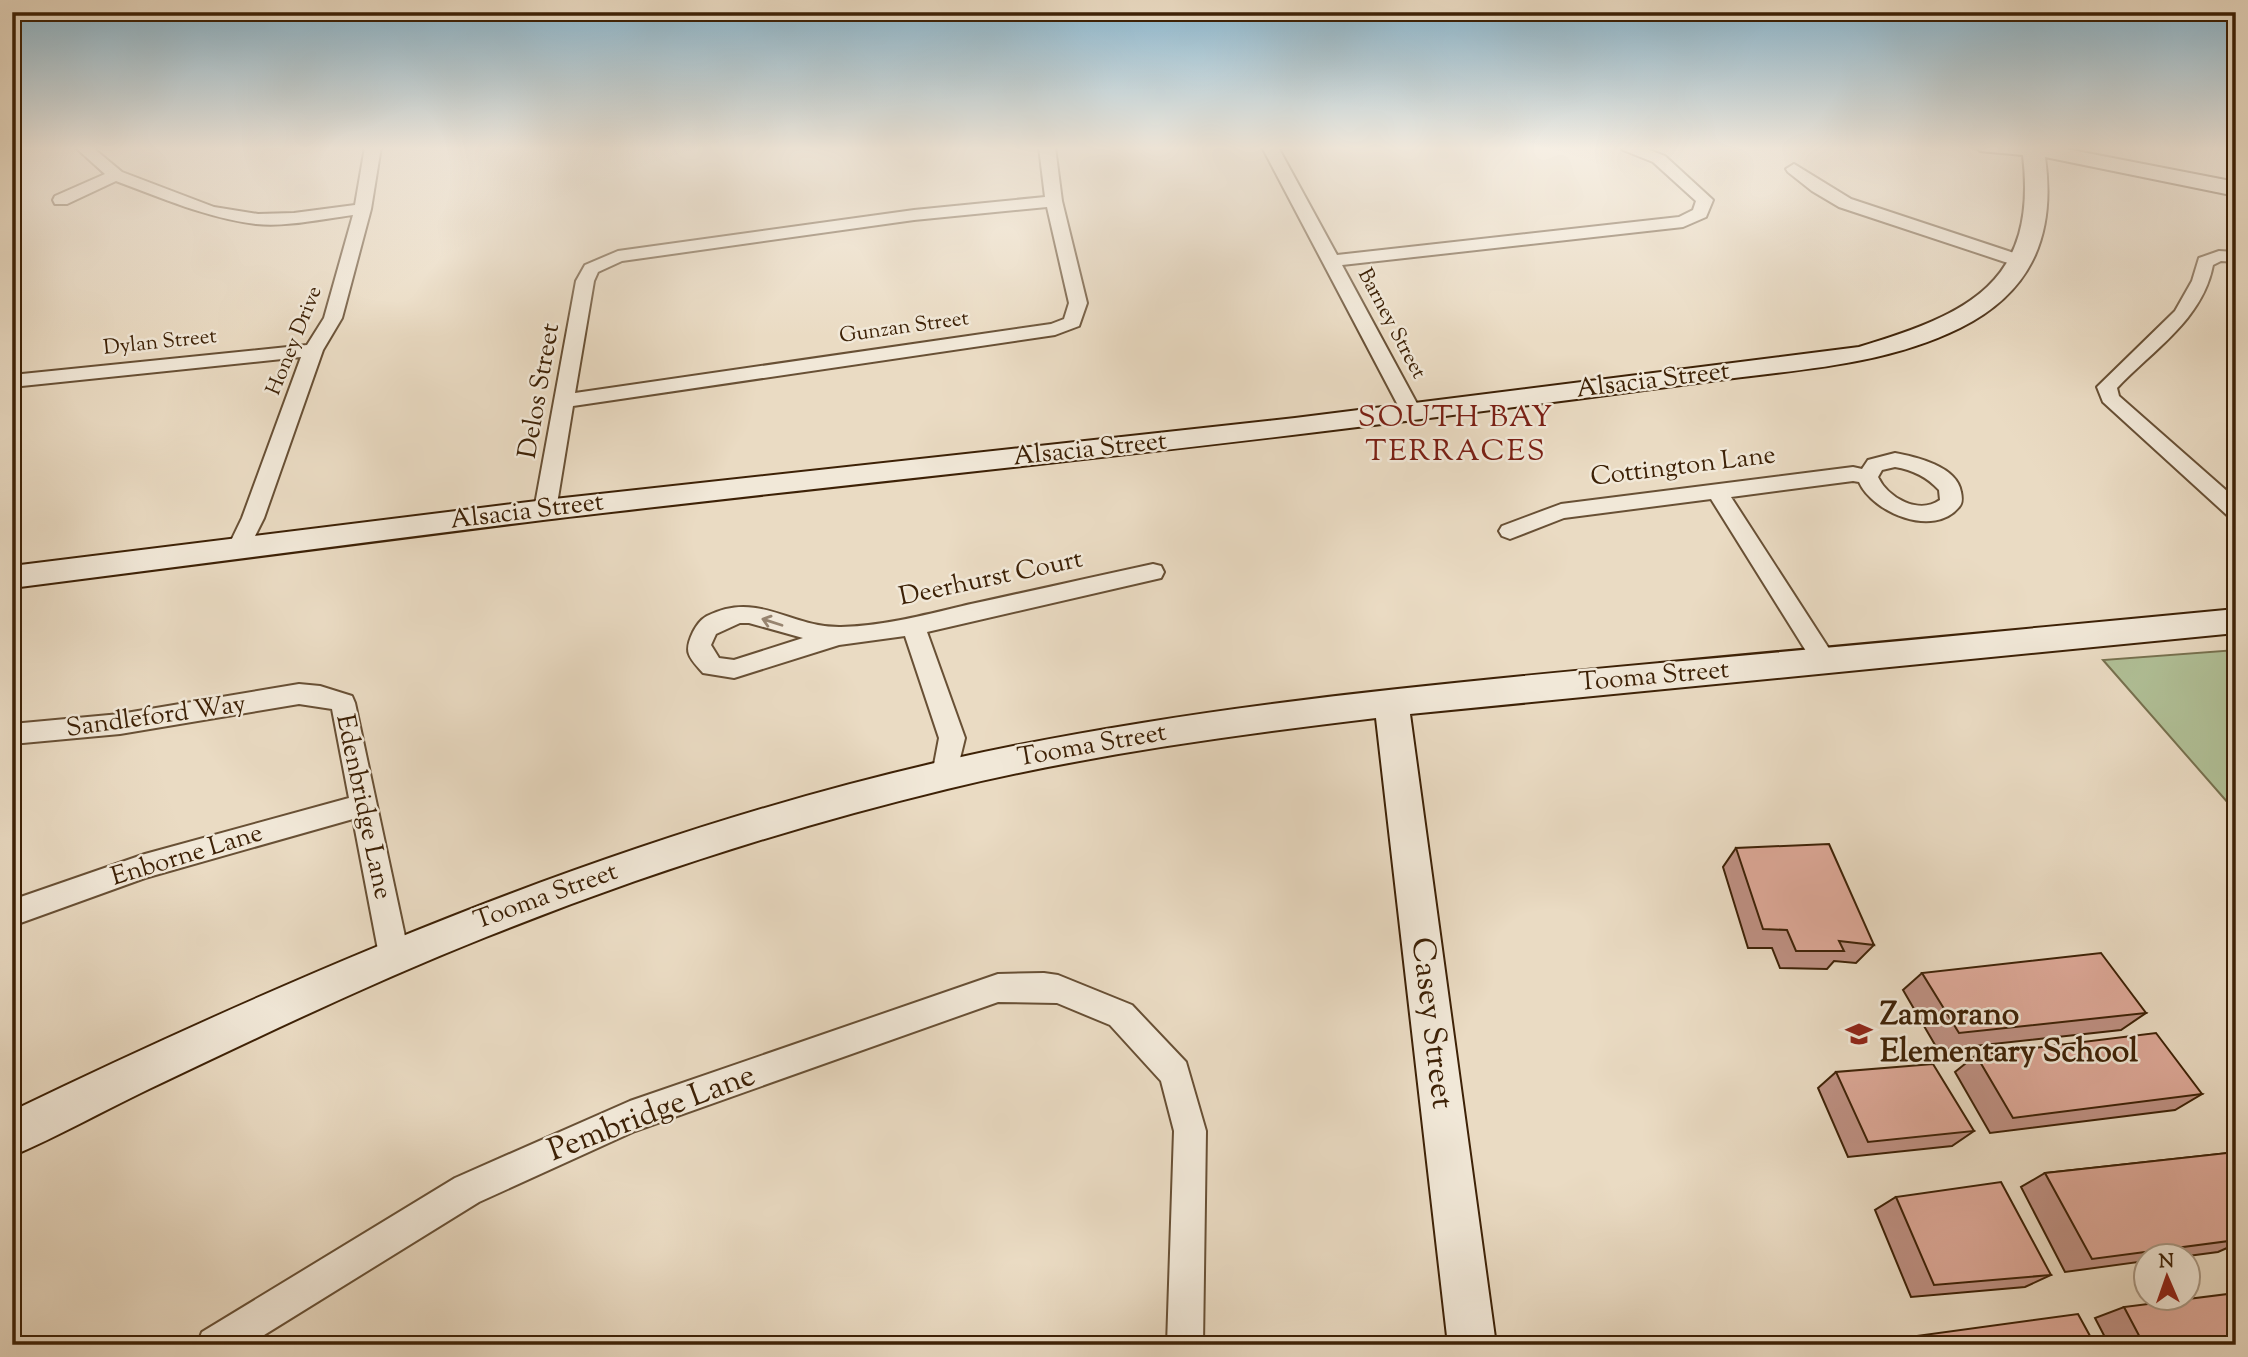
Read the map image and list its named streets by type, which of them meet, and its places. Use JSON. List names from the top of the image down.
{
  "streets": {
    "main road": ["Alsacia Street", "Tooma Street", "Casey Street"],
    "street": [
      "Barney Street",
      "Gunzan Street",
      "Honey Drive",
      "Dylan Street",
      "Delos Street",
      "Cottington Lane",
      "Deerhurst Court",
      "Sandleford Way",
      "Edenbridge Lane",
      "Enborne Lane",
      "Pembridge Lane"
    ]
  },
  "crossings": [
    ["Barney Street", "Alsacia Street"],
    ["Gunzan Street", "Delos Street"],
    ["Honey Drive", "Dylan Street"],
    ["Honey Drive", "Alsacia Street"],
    ["Alsacia Street", "Delos Street"],
    ["Tooma Street", "Edenbridge Lane"],
    ["Tooma Street", "Casey Street"],
    ["Sandleford Way", "Edenbridge Lane"],
    ["Edenbridge Lane", "Enborne Lane"]
  ],
  "districts": ["SOUTH BAY TERRACES"],
  "places": {
    "school or university": ["Zamorano Elementary School"]
  },
  "north": "top"
}
